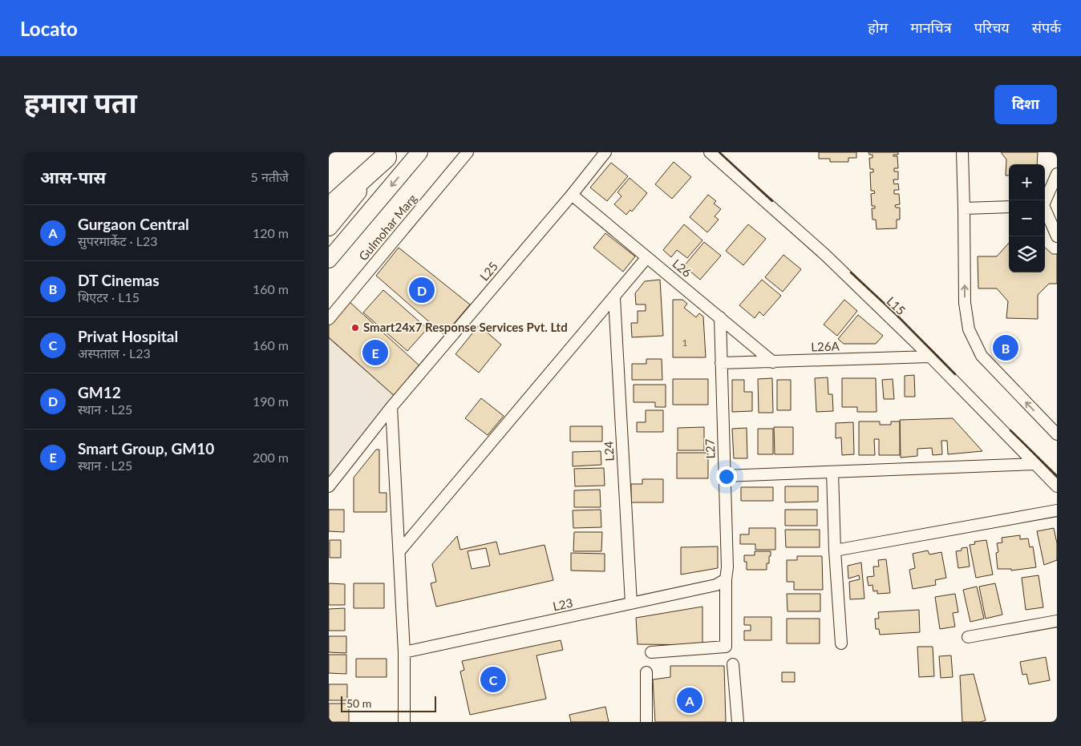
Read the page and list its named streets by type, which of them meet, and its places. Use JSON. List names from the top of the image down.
{
  "streets": {
    "street": [
      "Gulmohar Marg",
      "L26",
      "L25",
      "L15",
      "L26A",
      "L27",
      "L24",
      "L23"
    ]
  },
  "crossings": [
    ["L26", "L25"],
    ["L26", "L26A"],
    ["L26", "L27"],
    ["L15", "L26A"],
    ["L26A", "L27"],
    ["L27", "L23"],
    ["L24", "L23"]
  ],
  "places": ["Smart24x7 Response Services Pvt. Ltd"],
  "house_numbers": ["1"],
  "scale_bar": "50 m",
  "page": {
    "header": "Locato",
    "nav": [
      "होम",
      "मानचित्र",
      "परिचय",
      "संपर्क"
    ],
    "title": "हमारा पता",
    "buttons": "दिशा",
    "heading": ["आस-पास", "5 नतीजे"],
    "map_buttons": ["+", "−"],
    "list": [
      {
        "mark": "A",
        "name": "Gurgaon Central",
        "note": "सुपरमार्केट · L23",
        "value": "120 m"
      },
      {
        "mark": "B",
        "name": "DT Cinemas",
        "note": "थिएटर · L15",
        "value": "160 m"
      },
      {
        "mark": "C",
        "name": "Privat Hospital",
        "note": "अस्पताल · L23",
        "value": "160 m"
      },
      {
        "mark": "D",
        "name": "GM12",
        "note": "स्थान · L25",
        "value": "190 m"
      },
      {
        "mark": "E",
        "name": "Smart Group, GM10",
        "note": "स्थान · L25",
        "value": "200 m"
      }
    ],
    "pins": [
      "D",
      "B",
      "E",
      "C",
      "A"
    ],
    "scale": "50 m"
  }
}
